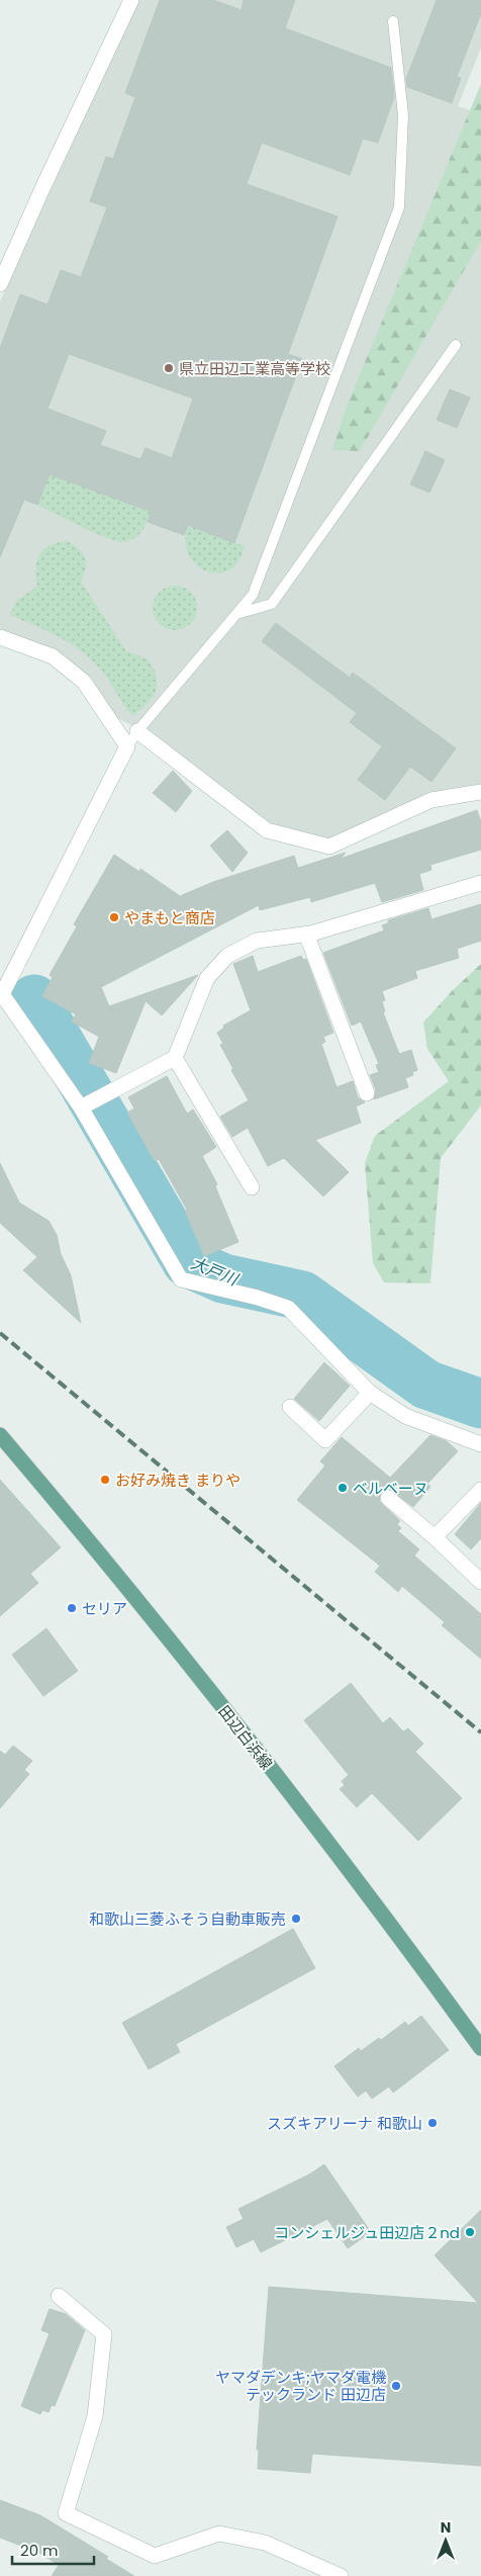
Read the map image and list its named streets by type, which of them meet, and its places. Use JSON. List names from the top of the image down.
{
  "streets": {
    "main road": ["田辺白浜線"]
  },
  "water": ["大戸川"],
  "places": [
    "県立田辺工業高等学校",
    "やまもと商店",
    "お好み焼き まりや",
    "ベルベーヌ",
    "セリア",
    "和歌山三菱ふそう自動車販売",
    "スズキアリーナ 和歌山",
    "コンシェルジュ田辺店２nd",
    "ヤマダデンキ;ヤマダ電機 テックランド 田辺店"
  ],
  "scale_bar": "20 m",
  "north": "top"
}
